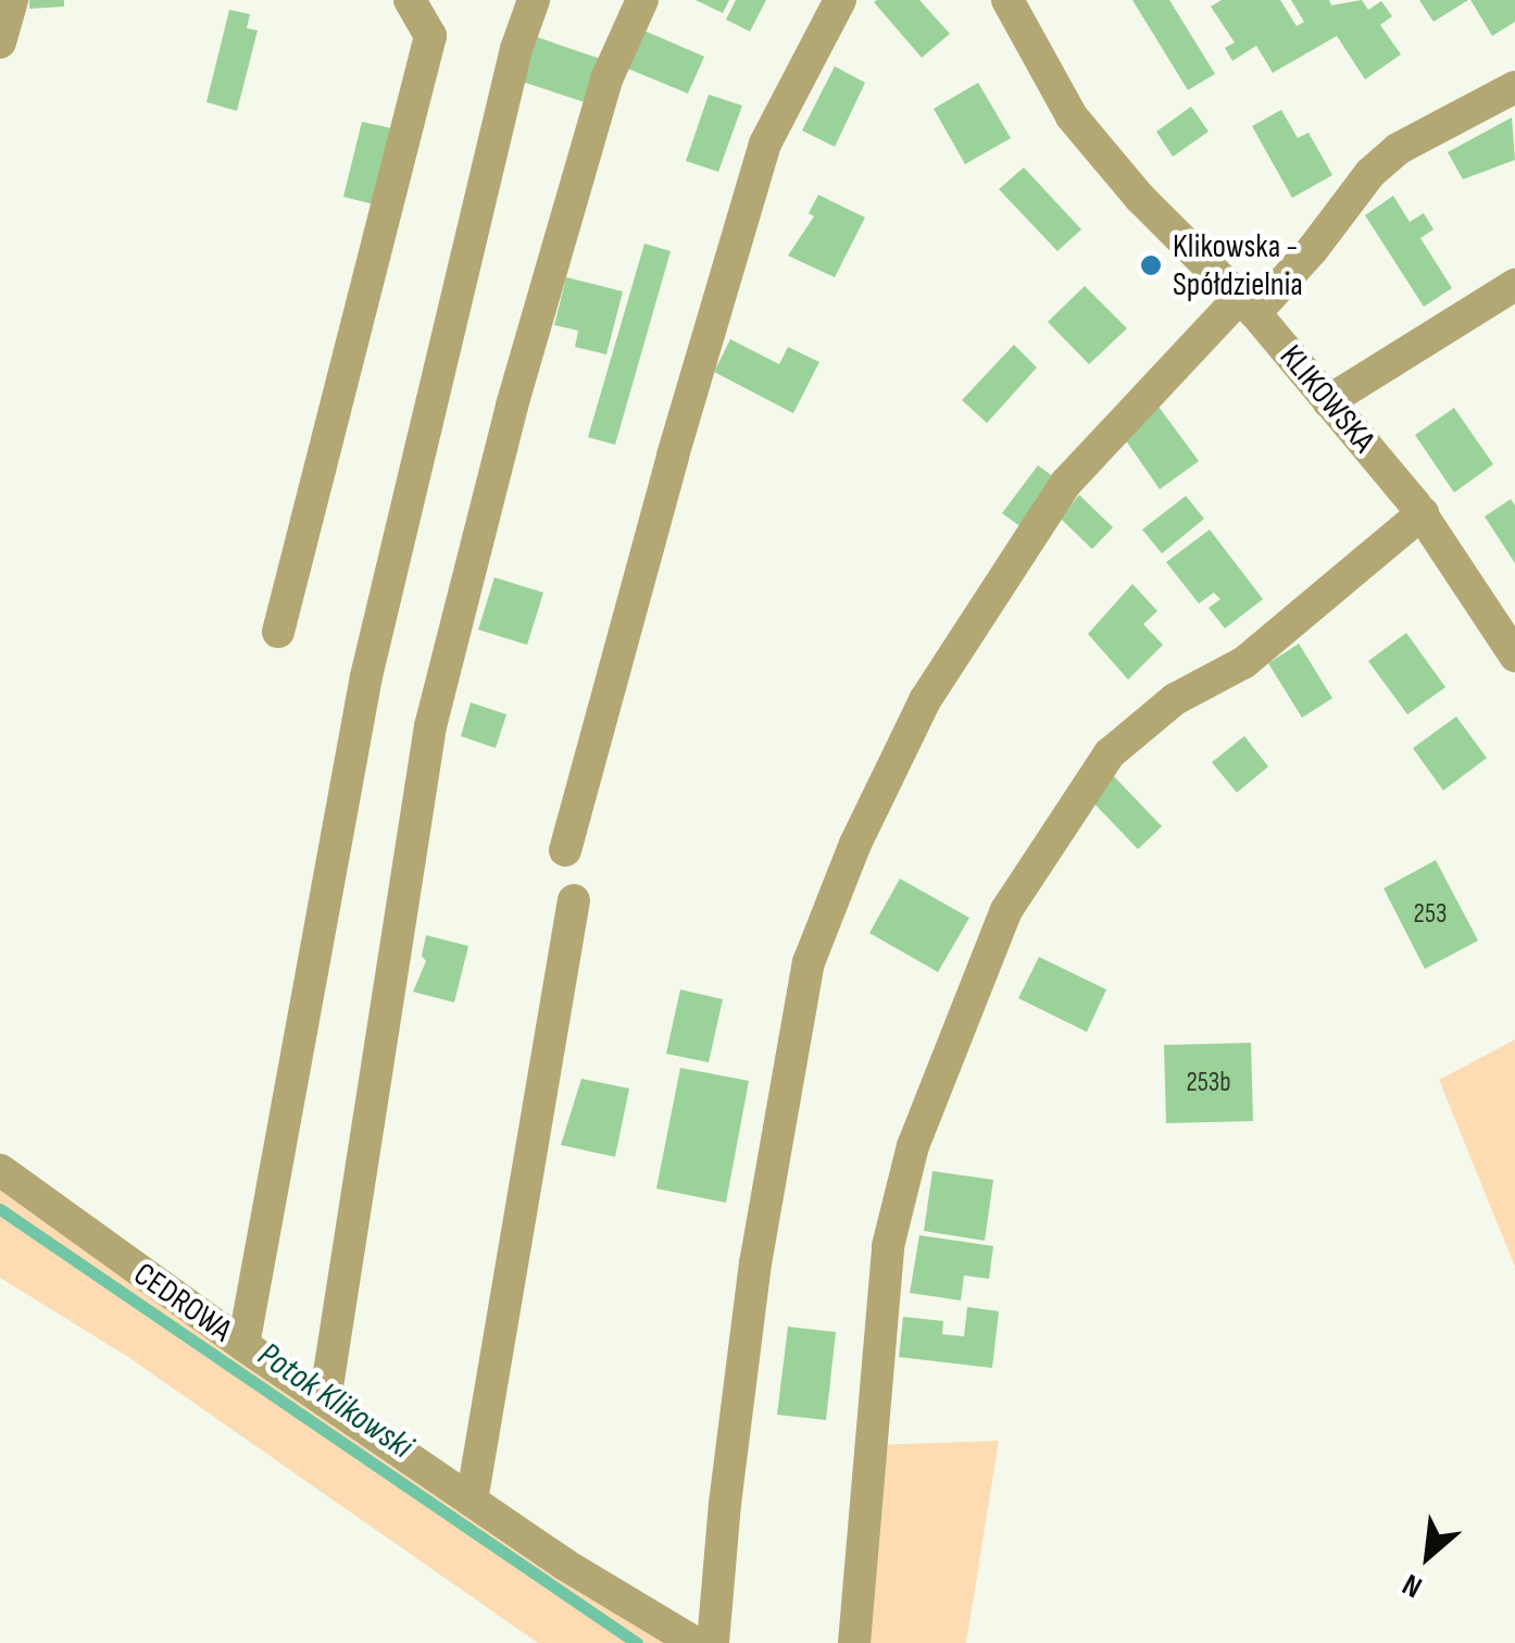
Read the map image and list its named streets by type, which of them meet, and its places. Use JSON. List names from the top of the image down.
{
  "streets": {
    "street": ["KLIKOWSKA", "CEDROWA"]
  },
  "water": ["Potok Klikowski"],
  "places": ["Klikowska - Spółdzielnia"],
  "house_numbers": ["253", "253b"],
  "north": "bottom left"
}
